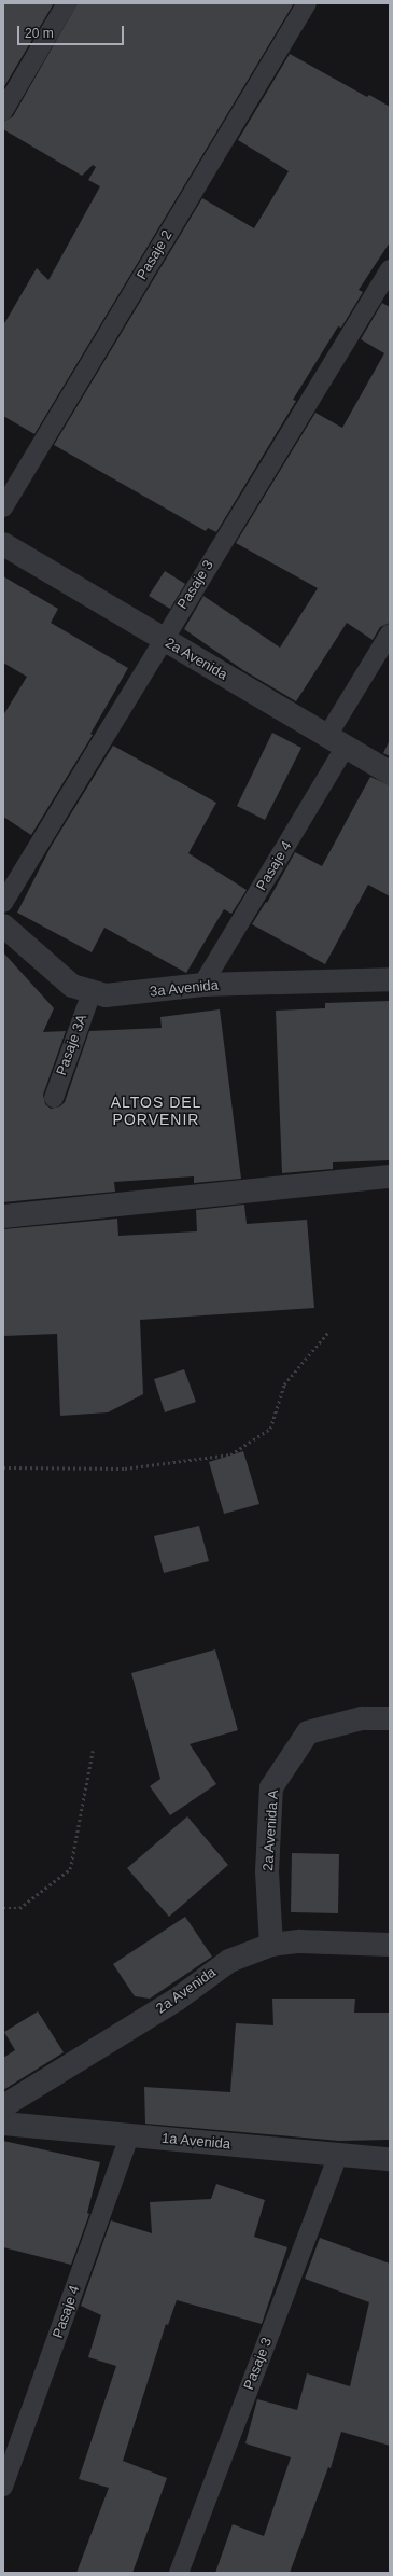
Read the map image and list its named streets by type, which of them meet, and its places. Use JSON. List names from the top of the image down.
{
  "streets": {
    "street": [
      "2a Avenida",
      "3a Avenida",
      "2a Avenida A",
      "1a Avenida"
    ],
    "lane": [
      "Pasaje 2",
      "Pasaje 3",
      "Pasaje 4",
      "Pasaje 3A"
    ]
  },
  "crossings": [
    ["Pasaje 3", "2a Avenida"],
    ["Pasaje 3", "1a Avenida"],
    ["2a Avenida", "Pasaje 4"],
    ["2a Avenida", "2a Avenida A"],
    ["Pasaje 4", "3a Avenida"],
    ["Pasaje 4", "1a Avenida"],
    ["3a Avenida", "Pasaje 3A"]
  ],
  "districts": ["ALTOS DEL PORVENIR"],
  "scale_bar": "20 m"
}
